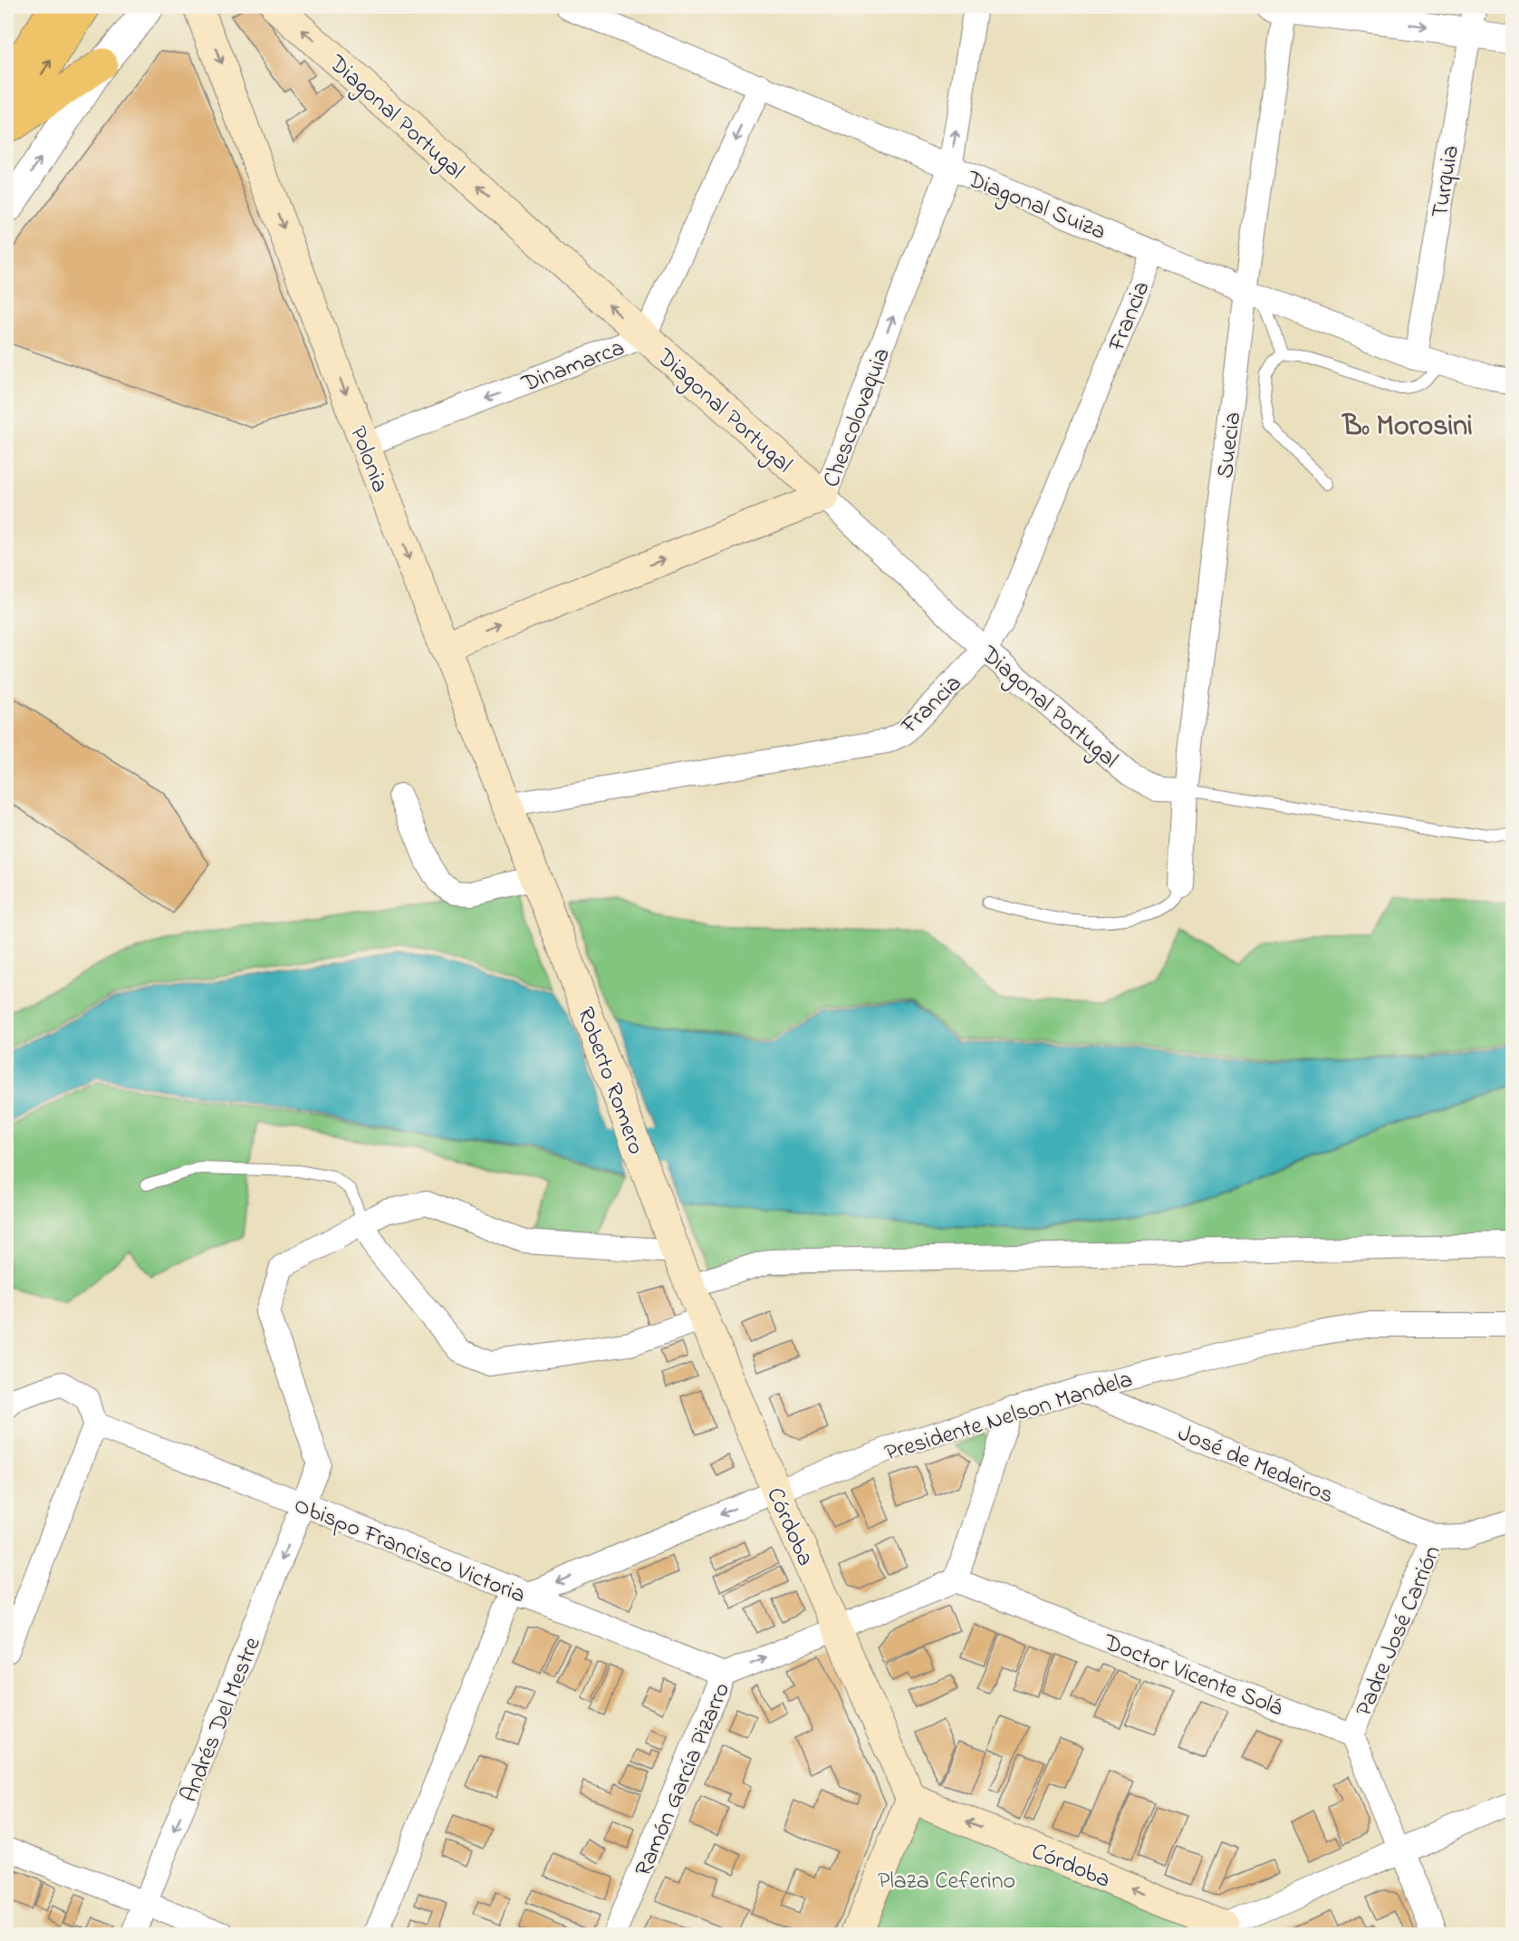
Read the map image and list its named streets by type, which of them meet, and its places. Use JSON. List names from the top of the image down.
{
  "streets": {
    "main road": [
      "Diagonal Portugal",
      "Chescolovaquia",
      "Polonia",
      "Roberto Romero",
      "Córdoba"
    ],
    "street": [
      "Turquia",
      "Diagonal Suiza",
      "Francia",
      "Dinamarca",
      "Suecia",
      "Presidente Nelson Mandela",
      "José de Medeiros",
      "Obispo Francisco Victoria",
      "Padre José Carrión",
      "Doctor Vicente Solá",
      "Andrés Del Mestre",
      "Ramón García Pizarro"
    ]
  },
  "crossings": [
    ["Diagonal Portugal", "Francia"],
    ["Diagonal Portugal", "Dinamarca"],
    ["Diagonal Portugal", "Chescolovaquia"],
    ["Diagonal Portugal", "Suecia"],
    ["Turquia", "Diagonal Suiza"],
    ["Diagonal Suiza", "Francia"],
    ["Diagonal Suiza", "Dinamarca"],
    ["Diagonal Suiza", "Chescolovaquia"],
    ["Diagonal Suiza", "Suecia"],
    ["Francia", "Polonia"],
    ["Dinamarca", "Polonia"],
    ["Chescolovaquia", "Polonia"],
    ["Polonia", "Roberto Romero"],
    ["Roberto Romero", "Córdoba"],
    ["Presidente Nelson Mandela", "José de Medeiros"],
    ["Presidente Nelson Mandela", "Córdoba"],
    ["Presidente Nelson Mandela", "Obispo Francisco Victoria"],
    ["José de Medeiros", "Padre José Carrión"],
    ["Córdoba", "Ramón García Pizarro"],
    ["Obispo Francisco Victoria", "Andrés Del Mestre"],
    ["Obispo Francisco Victoria", "Ramón García Pizarro"],
    ["Padre José Carrión", "Doctor Vicente Solá"]
  ],
  "one_way": [
    "Diagonal Portugal",
    "Dinamarca",
    "Chescolovaquia",
    "Polonia",
    "Córdoba",
    "Andrés Del Mestre"
  ],
  "districts": ["Bº Morosini"],
  "parks": ["Plaza Ceferino"]
}
